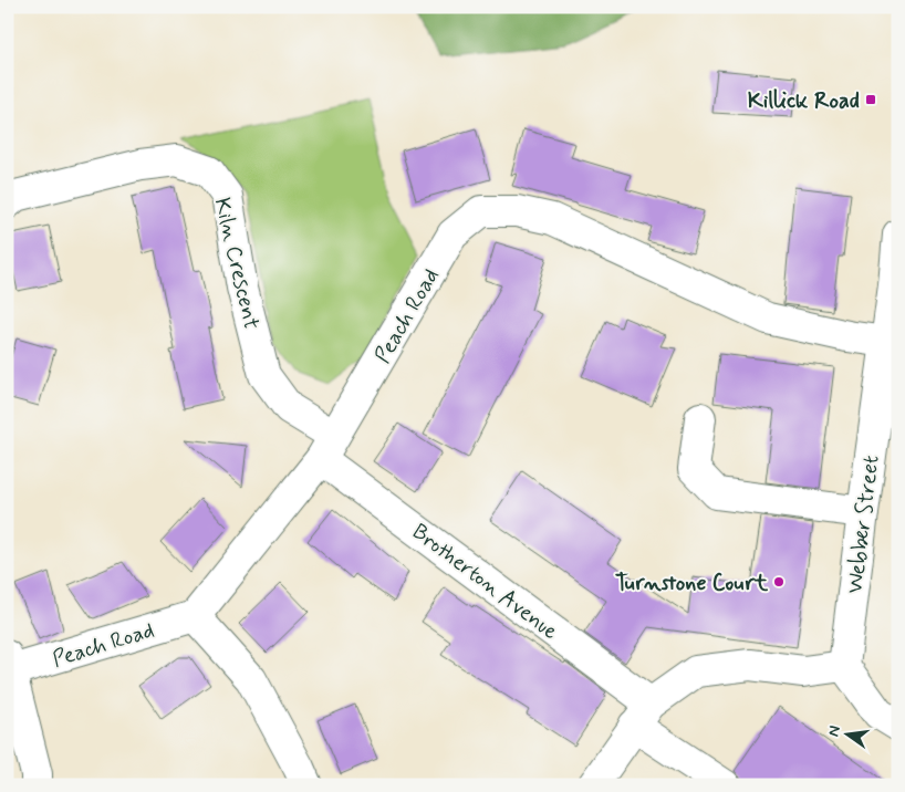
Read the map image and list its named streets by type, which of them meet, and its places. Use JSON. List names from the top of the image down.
{
  "streets": {
    "street": [
      "Kiln Crescent",
      "Peach Road",
      "Webber Street",
      "Brotherton Avenue"
    ]
  },
  "crossings": [
    ["Kiln Crescent", "Peach Road"],
    ["Kiln Crescent", "Brotherton Avenue"],
    ["Peach Road", "Webber Street"],
    ["Peach Road", "Brotherton Avenue"]
  ],
  "places": {
    "transit": ["Killick Road"],
    "other": ["Turnstone Court"]
  },
  "north": "left"
}
